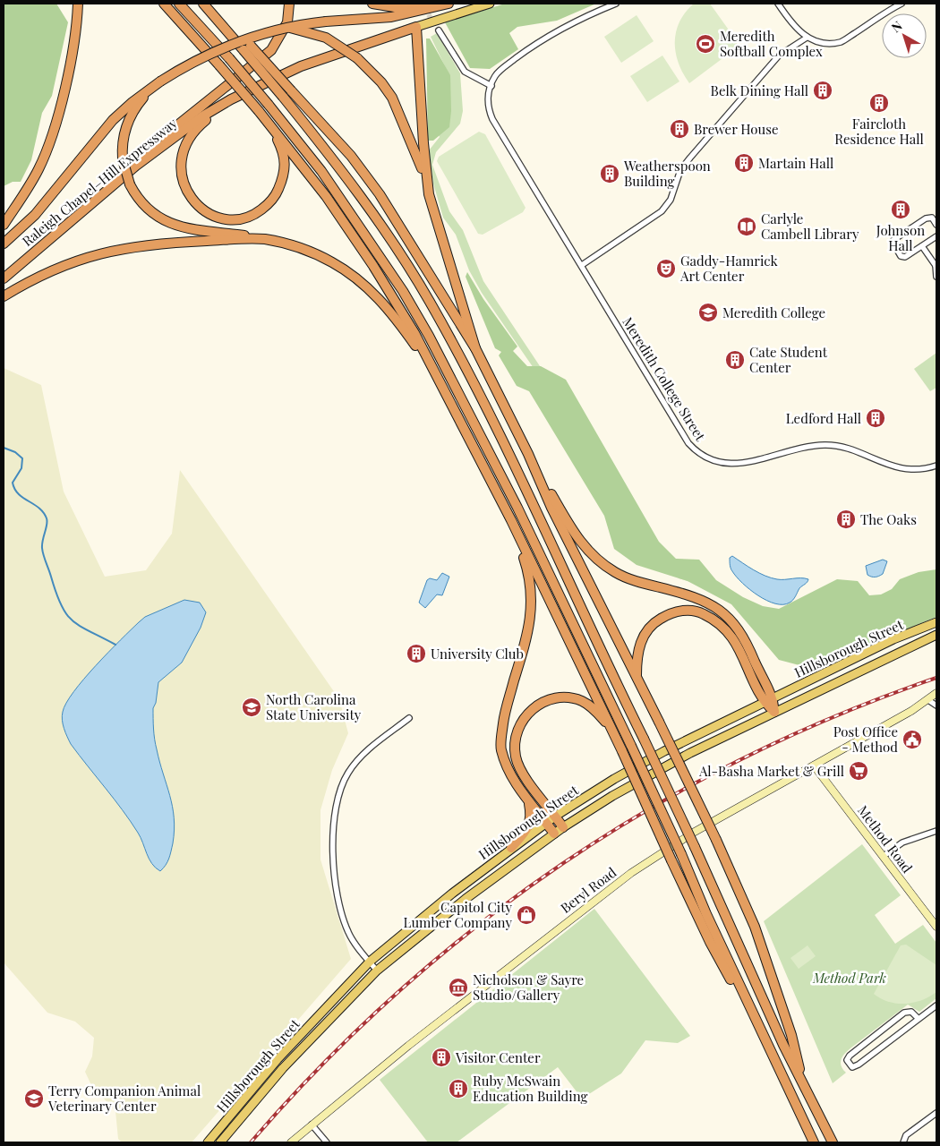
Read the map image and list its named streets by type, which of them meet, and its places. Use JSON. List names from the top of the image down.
{
  "streets": {
    "highway": ["Raleigh Chapel–Hill Expressway"],
    "main road": ["Hillsborough Street"],
    "street": ["Meredith College Street", "Method Road", "Beryl Road"]
  },
  "crossings": [
    ["Method Road", "Beryl Road"]
  ],
  "parks": ["Method Park"],
  "places": {
    "sports": ["Meredith Softball Complex"],
    "building": [
      "Belk Dining Hall",
      "Faircloth Residence Hall",
      "Brewer House",
      "Martain Hall",
      "Weatherspoon Building",
      "Johnson Hall",
      "Cate Student Center",
      "Ledford Hall",
      "The Oaks",
      "University Club",
      "Visitor Center",
      "Ruby McSwain Education Building"
    ],
    "library": ["Carlyle Cambell Library"],
    "theatre": ["Gaddy-Hamrick Art Center"],
    "school or university": ["Meredith College", "North Carolina State University", "Terry Companion Animal Veterinary Center"],
    "public building": ["Post Office - Method"],
    "supermarket": ["Al-Basha Market & Grill"],
    "shop": ["Capitol City Lumber Company"],
    "museum": ["Nicholson & Sayre Studio/Gallery"]
  },
  "north": "top left"
}
